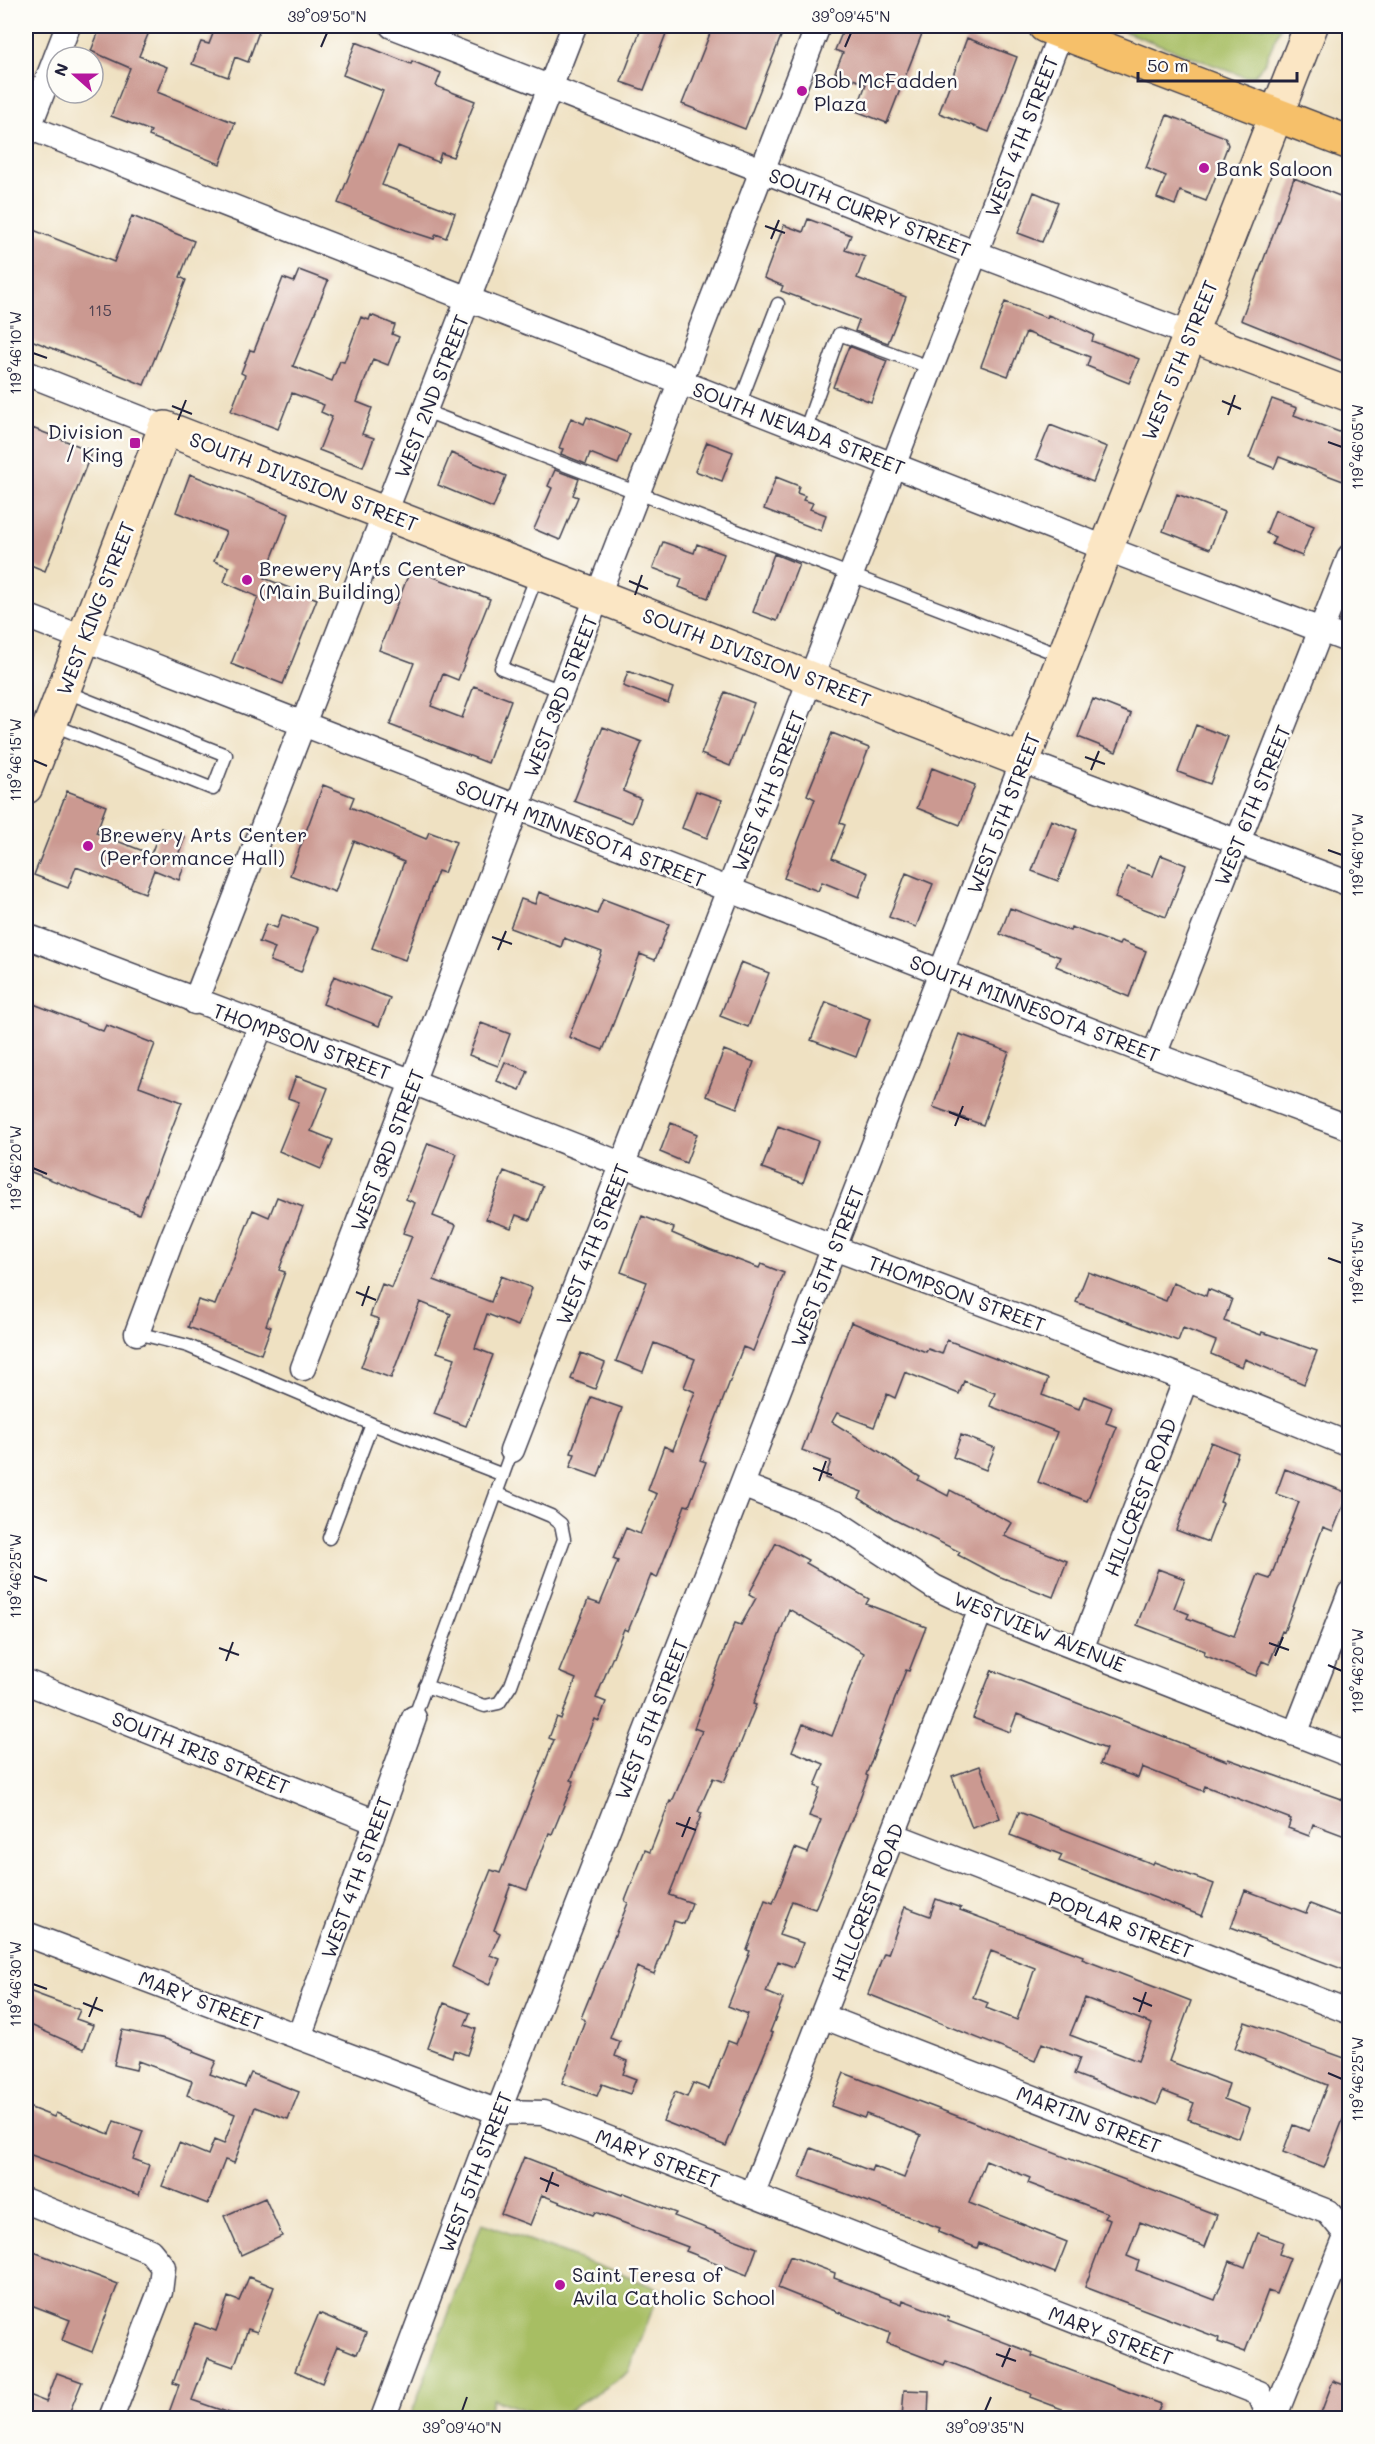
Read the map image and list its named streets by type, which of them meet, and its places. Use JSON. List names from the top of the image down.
{
  "streets": {
    "street": [
      "WEST 4TH STREET",
      "SOUTH CURRY STREET",
      "WEST 5TH STREET",
      "WEST 2ND STREET",
      "SOUTH NEVADA STREET",
      "SOUTH DIVISION STREET",
      "WEST KING STREET",
      "WEST 3RD STREET",
      "WEST 6TH STREET",
      "SOUTH MINNESOTA STREET",
      "THOMPSON STREET",
      "HILLCREST ROAD",
      "WESTVIEW AVENUE",
      "SOUTH IRIS STREET",
      "POPLAR STREET",
      "MARY STREET",
      "MARTIN STREET"
    ]
  },
  "crossings": [
    ["WEST 4TH STREET", "SOUTH CURRY STREET"],
    ["WEST 4TH STREET", "SOUTH NEVADA STREET"],
    ["WEST 4TH STREET", "SOUTH DIVISION STREET"],
    ["WEST 4TH STREET", "SOUTH MINNESOTA STREET"],
    ["WEST 4TH STREET", "THOMPSON STREET"],
    ["WEST 4TH STREET", "SOUTH IRIS STREET"],
    ["WEST 4TH STREET", "MARY STREET"],
    ["SOUTH CURRY STREET", "WEST 5TH STREET"],
    ["SOUTH CURRY STREET", "WEST 2ND STREET"],
    ["SOUTH CURRY STREET", "WEST 3RD STREET"],
    ["WEST 5TH STREET", "SOUTH NEVADA STREET"],
    ["WEST 5TH STREET", "SOUTH DIVISION STREET"],
    ["WEST 5TH STREET", "SOUTH MINNESOTA STREET"],
    ["WEST 5TH STREET", "THOMPSON STREET"],
    ["WEST 5TH STREET", "WESTVIEW AVENUE"],
    ["WEST 5TH STREET", "MARY STREET"],
    ["WEST 2ND STREET", "SOUTH NEVADA STREET"],
    ["WEST 2ND STREET", "SOUTH DIVISION STREET"],
    ["WEST 2ND STREET", "SOUTH MINNESOTA STREET"],
    ["WEST 2ND STREET", "THOMPSON STREET"],
    ["SOUTH NEVADA STREET", "WEST 3RD STREET"],
    ["SOUTH NEVADA STREET", "WEST 6TH STREET"],
    ["SOUTH DIVISION STREET", "WEST KING STREET"],
    ["SOUTH DIVISION STREET", "WEST 3RD STREET"],
    ["SOUTH DIVISION STREET", "WEST 6TH STREET"],
    ["WEST KING STREET", "SOUTH MINNESOTA STREET"],
    ["WEST 3RD STREET", "SOUTH MINNESOTA STREET"],
    ["WEST 3RD STREET", "THOMPSON STREET"],
    ["WEST 6TH STREET", "SOUTH MINNESOTA STREET"],
    ["THOMPSON STREET", "HILLCREST ROAD"],
    ["HILLCREST ROAD", "WESTVIEW AVENUE"],
    ["HILLCREST ROAD", "POPLAR STREET"],
    ["HILLCREST ROAD", "MARY STREET"],
    ["HILLCREST ROAD", "MARTIN STREET"]
  ],
  "places": {
    "other": [
      "Bob McFadden Plaza",
      "Bank Saloon",
      "Brewery Arts Center (Main Building)",
      "Brewery Arts Center (Performance Hall)",
      "Saint Teresa of Avila Catholic School"
    ],
    "transit": ["Division / King"]
  },
  "house_numbers": ["115"],
  "scale_bar": "50 m",
  "north": "left",
  "coordinates": [
    "39°09'50\"N",
    "39°09'45\"N",
    "119°46'10\"W",
    "119°46'05\"W",
    "119°46'15\"W",
    "119°46'20\"W",
    "119°46'25\"W",
    "119°46'30\"W",
    "39°09'40\"N",
    "39°09'35\"N"
  ]
}
